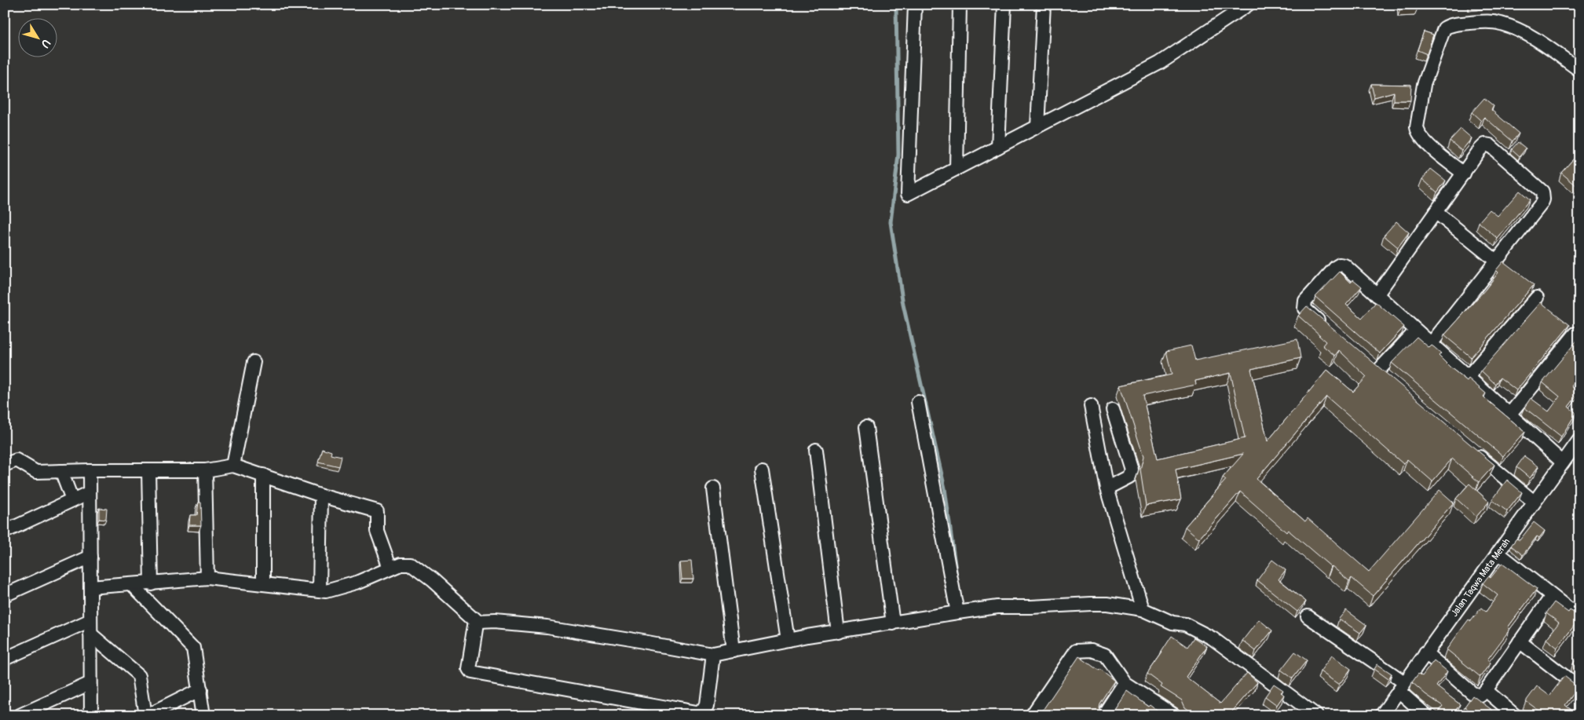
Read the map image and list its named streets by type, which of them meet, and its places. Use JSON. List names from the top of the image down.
{
  "streets": {
    "street": ["Jalan Taqwa Mata Merah"]
  },
  "north": "bottom right"
}
